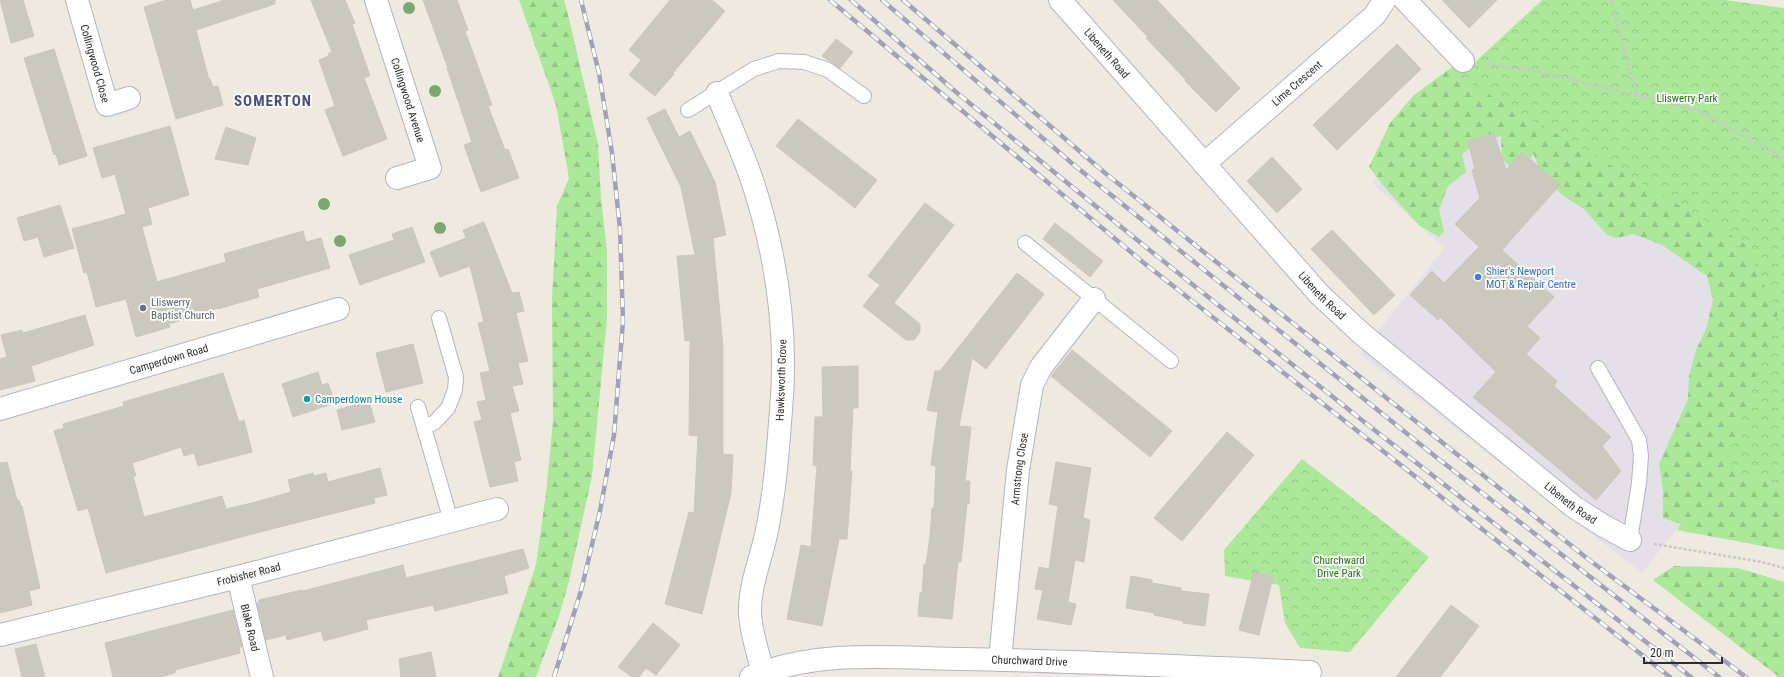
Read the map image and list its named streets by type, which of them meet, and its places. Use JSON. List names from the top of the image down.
{
  "streets": {
    "street": [
      "Libeneth Road",
      "Collingwood Close",
      "Lime Crescent",
      "Collingwood Avenue",
      "Camperdown Road",
      "Hawksworth Grove",
      "Armstrong Close",
      "Frobisher Road",
      "Blake Road",
      "Churchward Drive"
    ]
  },
  "crossings": [
    ["Libeneth Road", "Lime Crescent"],
    ["Hawksworth Grove", "Churchward Drive"],
    ["Armstrong Close", "Churchward Drive"],
    ["Frobisher Road", "Blake Road"]
  ],
  "districts": ["SOMERTON"],
  "parks": ["Lliswerry Park", "Churchward Drive Park"],
  "places": ["Shier's Newport MOT & Repair Centre", "Lliswerry Baptist Church", "Camperdown House"],
  "scale_bar": "20 m"
}
